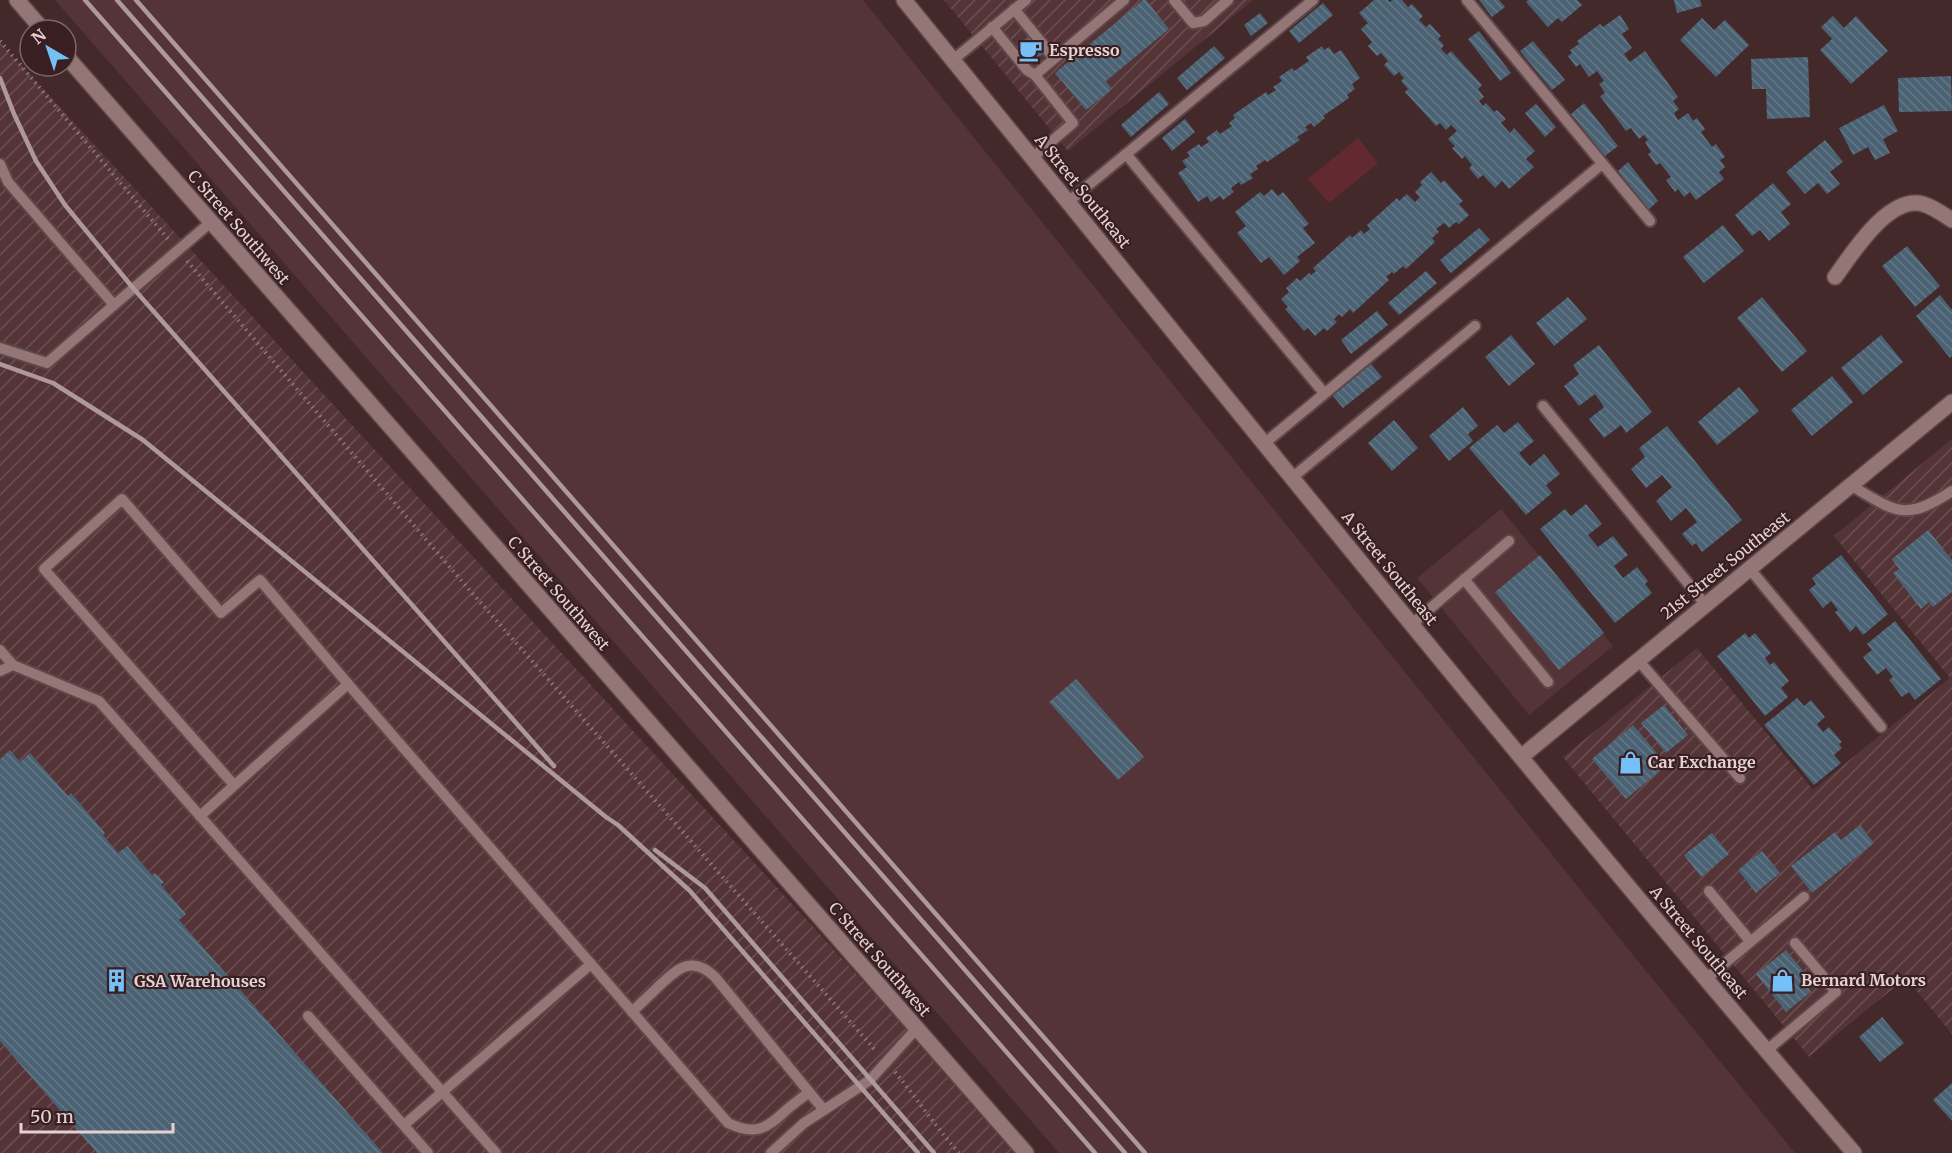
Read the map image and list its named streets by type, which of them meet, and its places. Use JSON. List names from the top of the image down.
{
  "streets": {
    "main road": ["A Street Southeast", "C Street Southwest", "21st Street Southeast"]
  },
  "crossings": [
    ["A Street Southeast", "21st Street Southeast"]
  ],
  "places": {
    "cafe": ["Espresso"],
    "shop": ["Car Exchange", "Bernard Motors"],
    "building": ["GSA Warehouses"]
  },
  "scale_bar": "50 m",
  "north": "top left"
}
